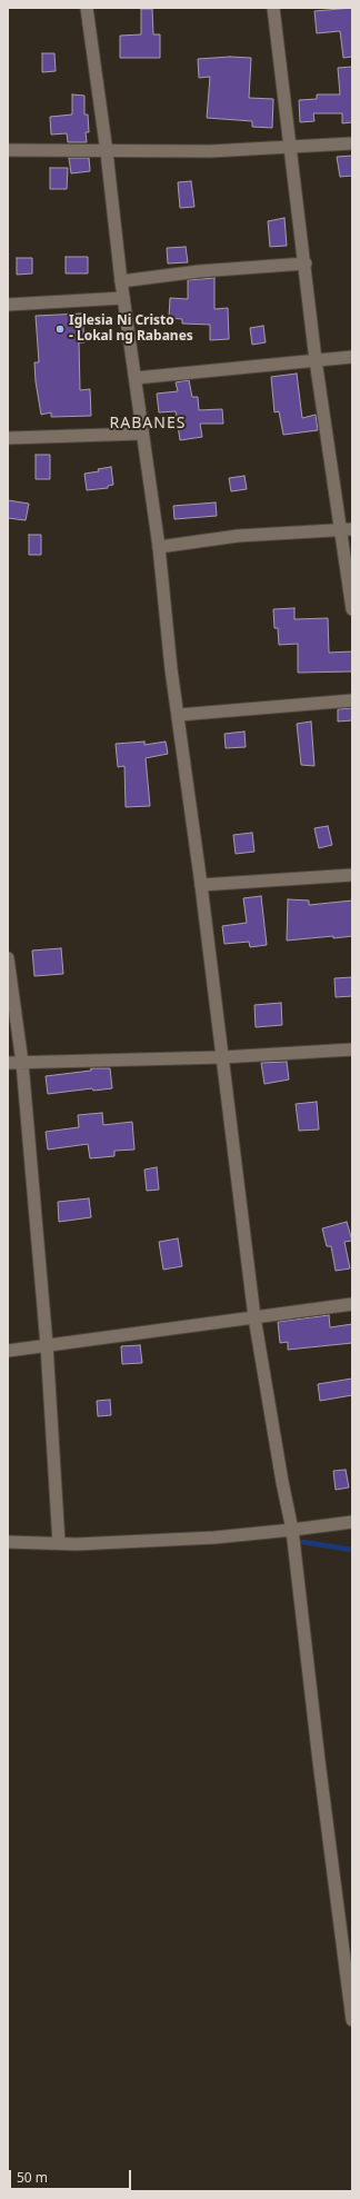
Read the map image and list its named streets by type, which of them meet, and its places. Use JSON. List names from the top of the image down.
{
  "districts": ["RABANES"],
  "places": ["Iglesia Ni Cristo - Lokal ng Rabanes"],
  "scale_bar": "50 m"
}
